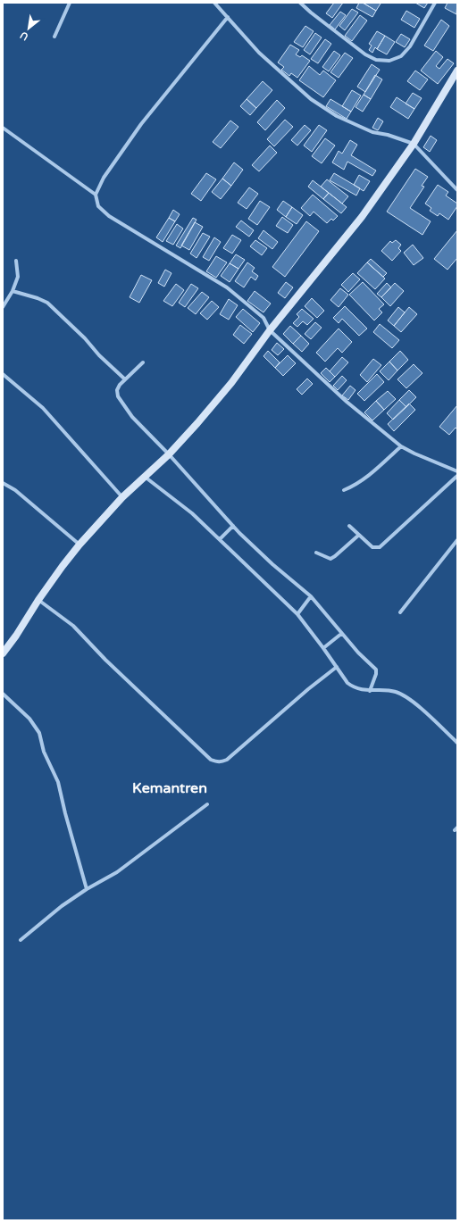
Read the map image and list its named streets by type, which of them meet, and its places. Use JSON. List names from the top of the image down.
{
  "districts": ["Kemantren"],
  "north": "bottom left"
}
